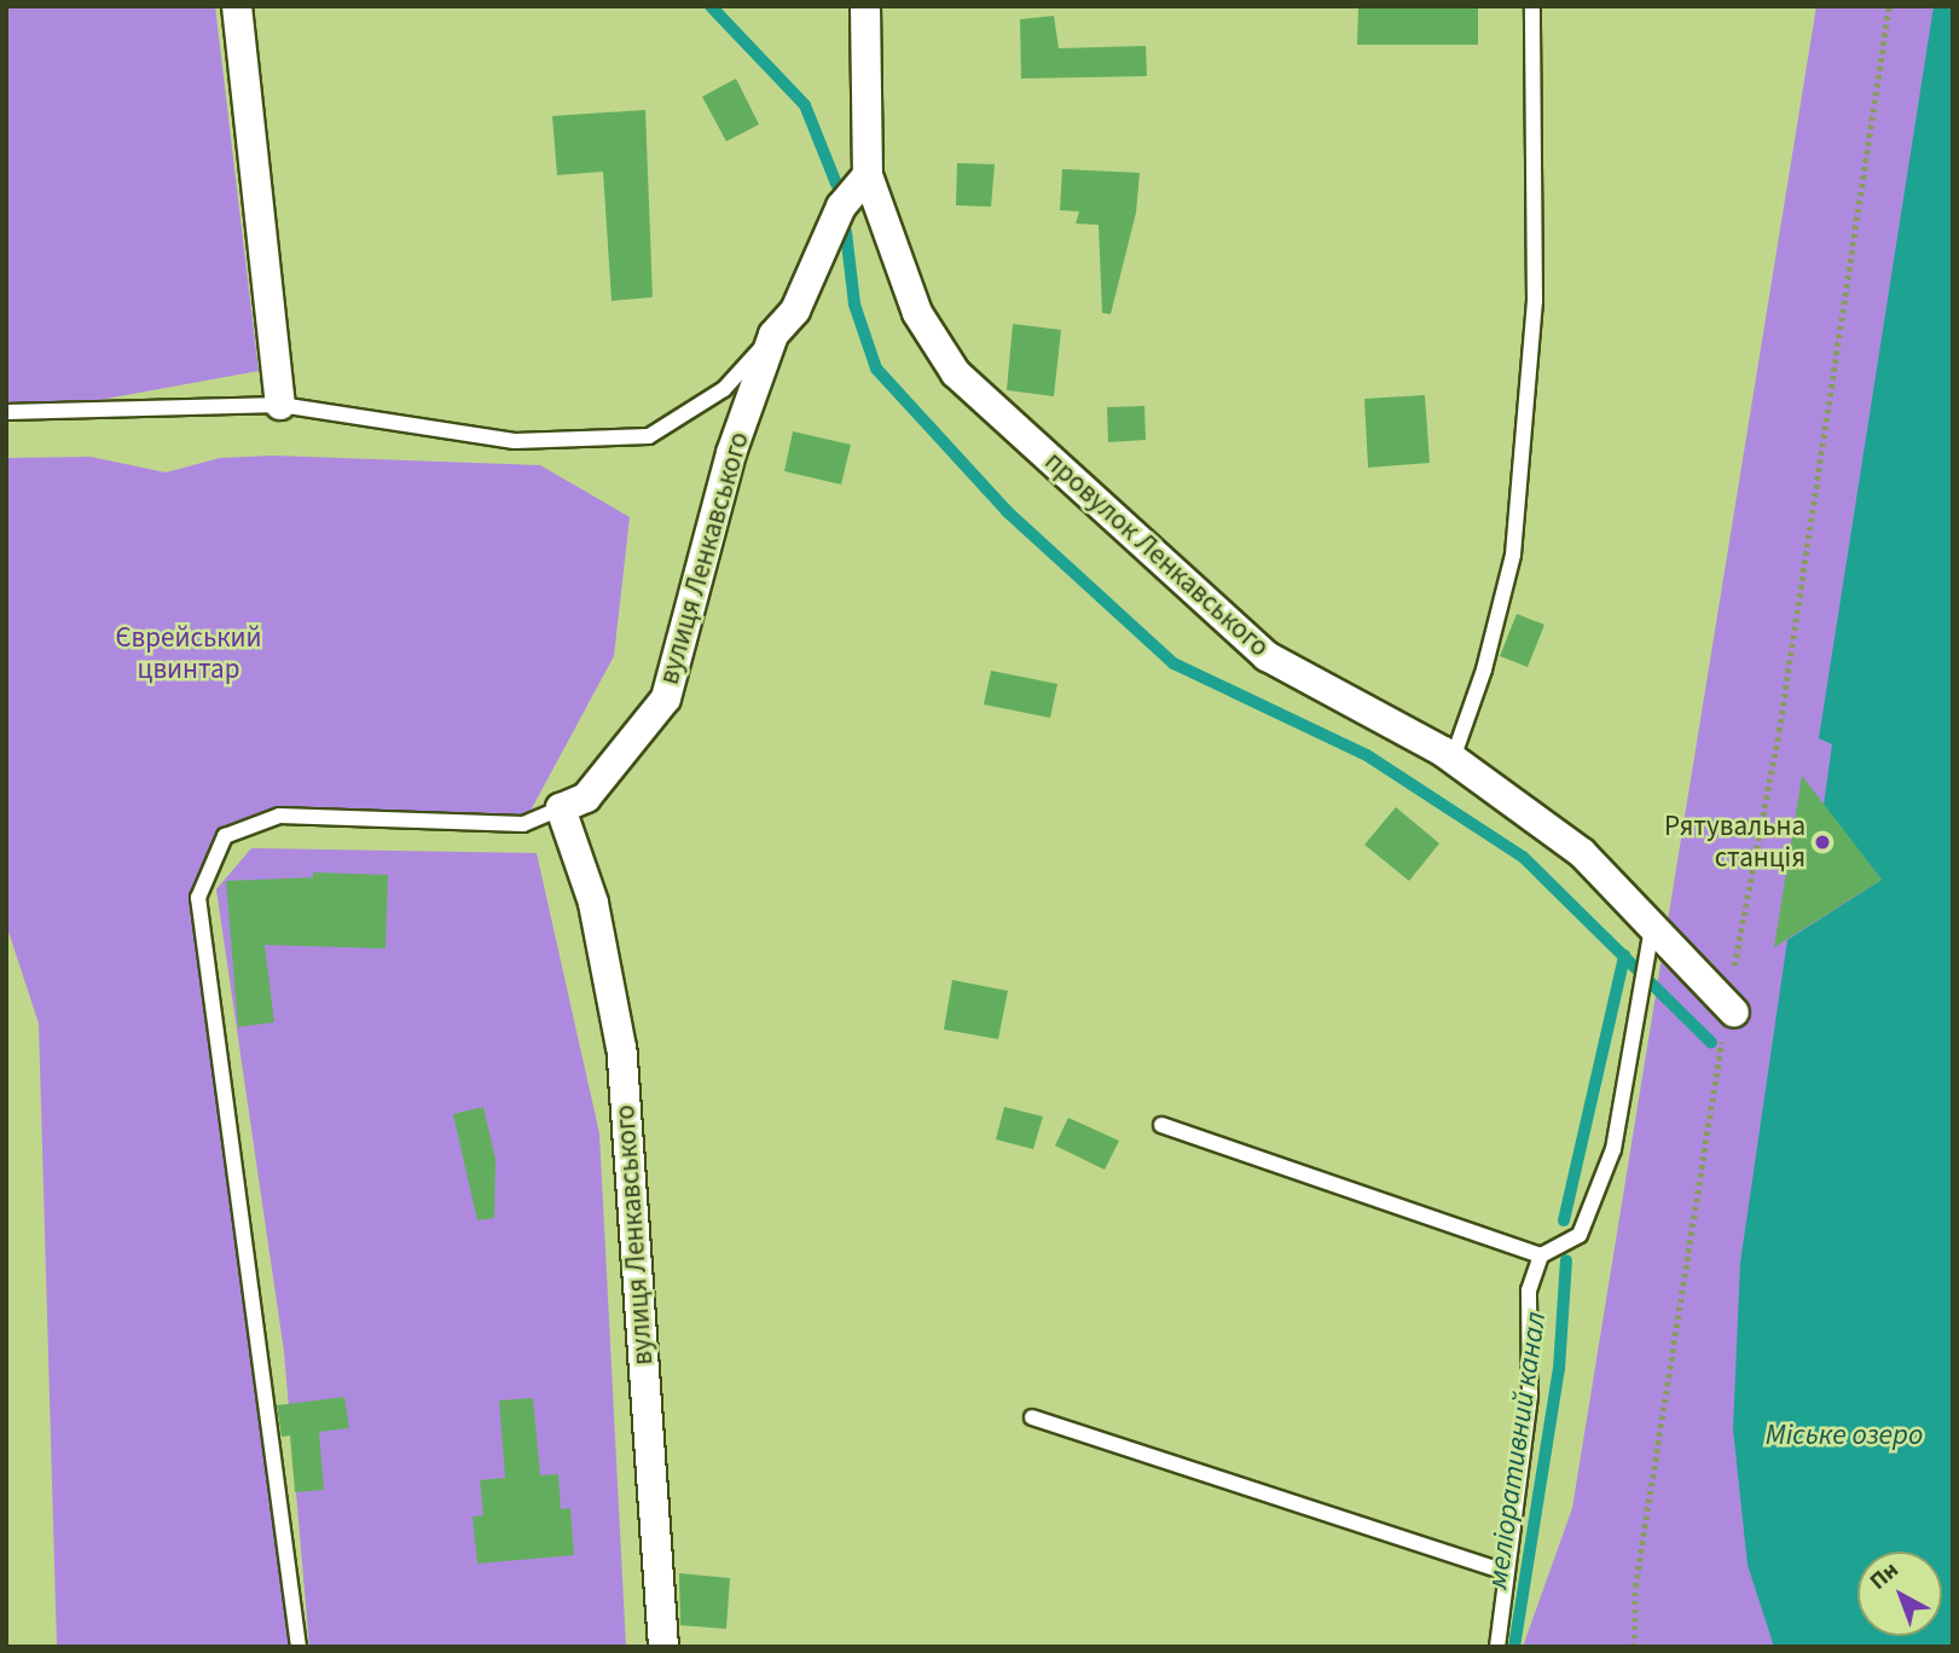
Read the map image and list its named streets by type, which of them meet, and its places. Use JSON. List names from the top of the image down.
{
  "streets": {
    "street": ["провулок Ленкавського", "вулиця Ленкавського"]
  },
  "crossings": [
    ["провулок Ленкавського", "вулиця Ленкавського"]
  ],
  "water": ["Міське озеро", "меліоративний канал"],
  "parks": ["Єврейський цвинтар"],
  "places": ["Рятувальна станція"],
  "north": "top left"
}
